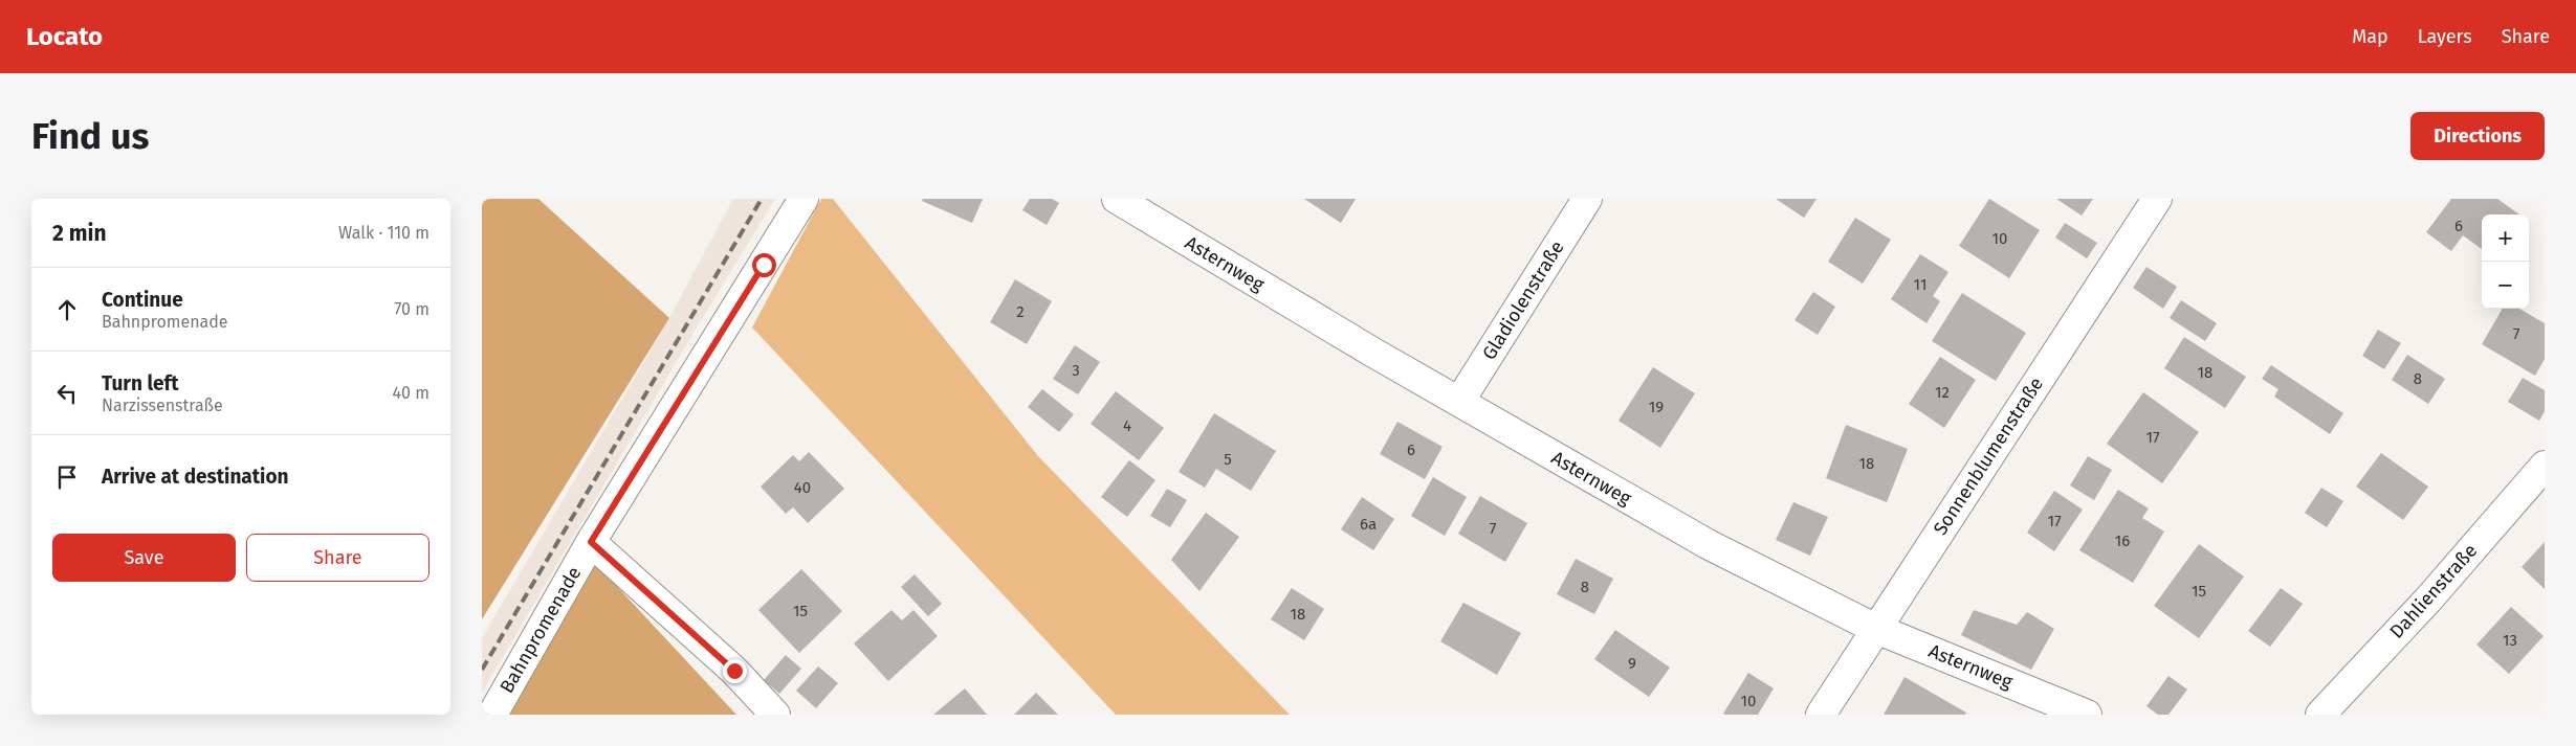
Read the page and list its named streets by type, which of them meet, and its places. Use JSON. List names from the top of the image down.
{
  "streets": {
    "street": [
      "Asternweg",
      "Gladiolenstraße",
      "Sonnenblumenstraße",
      "Dahlienstraße",
      "Bahnpromenade"
    ]
  },
  "crossings": [
    ["Asternweg", "Gladiolenstraße"],
    ["Asternweg", "Sonnenblumenstraße"]
  ],
  "house_numbers": [
    "6",
    "10",
    "11",
    "2",
    "7",
    "3",
    "18",
    "8",
    "12",
    "19",
    "4",
    "17",
    "6",
    "5",
    "18",
    "40",
    "17",
    "6a",
    "7",
    "16",
    "8",
    "15",
    "15",
    "18",
    "13",
    "9",
    "10"
  ],
  "page": {
    "header": "Locato",
    "nav": ["Map", "Layers", "Share"],
    "buttons": [
      "Directions",
      ["Save", "Share"]
    ],
    "title": "Find us",
    "heading": ["2 min", "Walk · 110 m"],
    "map_buttons": ["+", "−"],
    "list": [
      ["Continue", "Bahnpromenade", "70 m"],
      ["Turn left", "Narzissenstraße", "40 m"],
      "Arrive at destination"
    ]
  }
}
